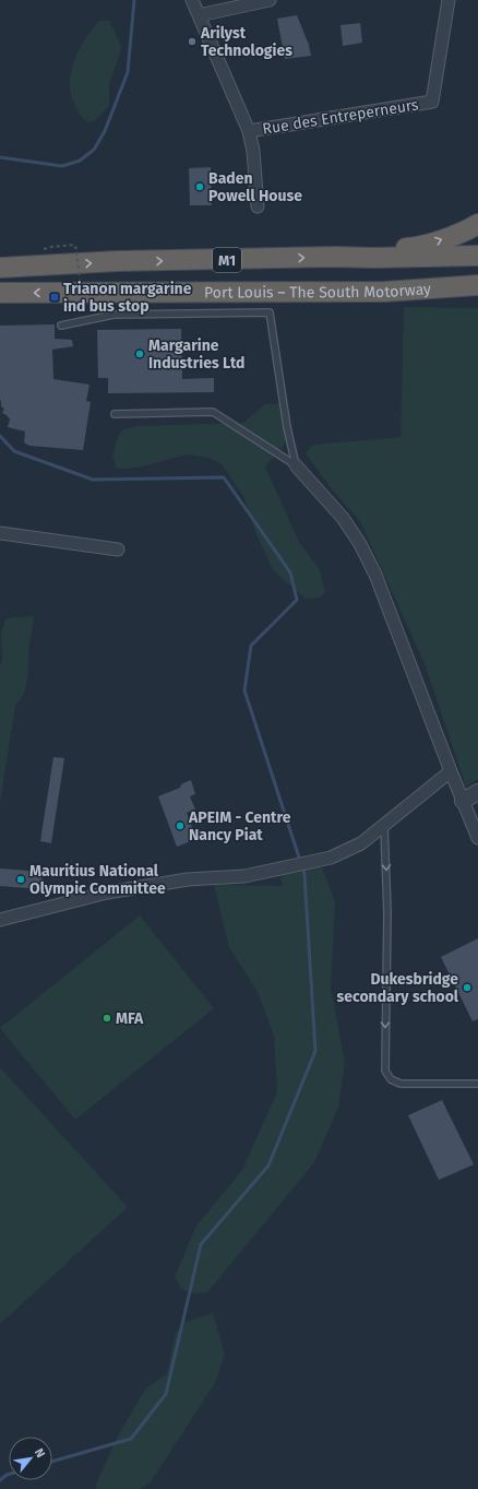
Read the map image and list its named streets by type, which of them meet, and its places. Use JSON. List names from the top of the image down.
{
  "streets": {
    "highway": ["M1", "Port Louis – The South Motorway"],
    "street": ["Rue des Entreperneurs"]
  },
  "places": {
    "other": [
      "Arilyst Technologies",
      "Baden Powell House",
      "Margarine Industries Ltd",
      "APEIM - Centre Nancy Piat",
      "Mauritius National Olympic Committee",
      "Dukesbridge secondary school",
      "MFA"
    ],
    "transit": ["Trianon margarine ind bus stop"]
  },
  "north": "top right"
}
